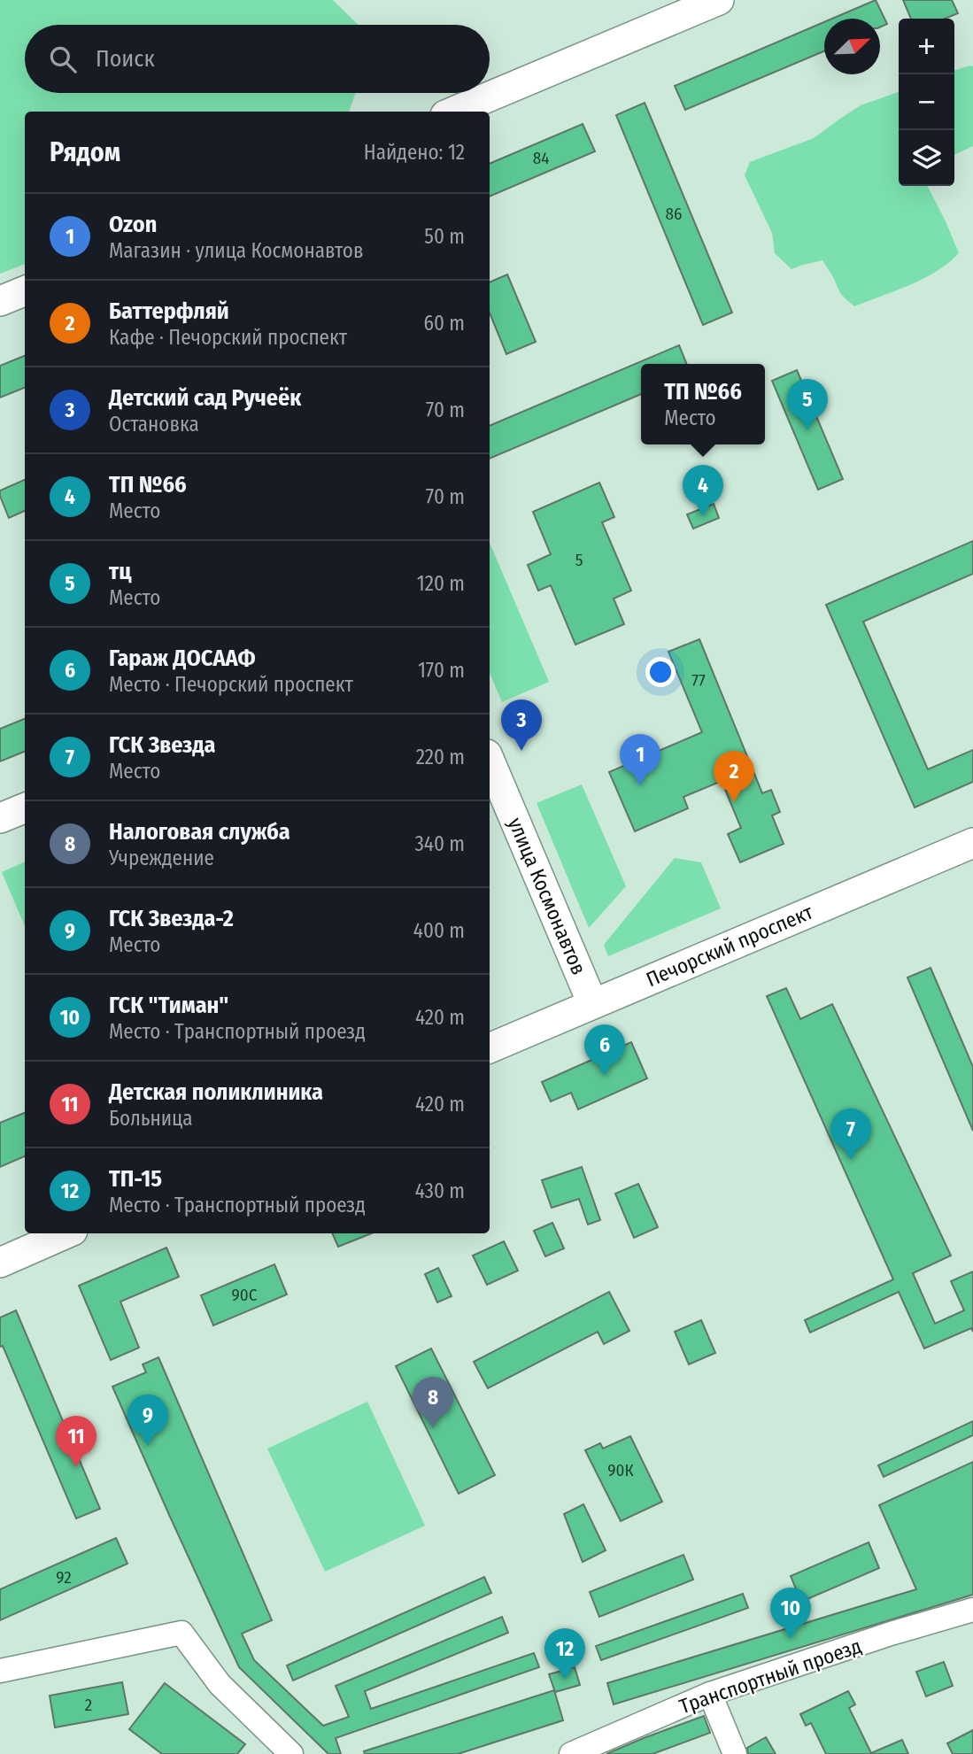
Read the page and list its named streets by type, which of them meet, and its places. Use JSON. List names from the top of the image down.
{
  "streets": {
    "main road": ["улица Космонавтов", "Печорский проспект"],
    "street": ["Транспортный проезд"]
  },
  "crossings": [
    ["улица Космонавтов", "Печорский проспект"]
  ],
  "house_numbers": [
    "84",
    "86",
    "5",
    "77",
    "90С",
    "90К",
    "92",
    "2"
  ],
  "north": "top right",
  "page": {
    "map_buttons": ["+", "−"],
    "search": "Поиск",
    "heading": ["Рядом", "Найдено: 12"],
    "list": [
      {
        "mark": "1",
        "name": "Ozon",
        "note": "Магазин · улица Космонавтов",
        "value": "50 m"
      },
      {
        "mark": "2",
        "name": "Баттерфляй",
        "note": "Кафе · Печорский проспект",
        "value": "60 m"
      },
      {
        "mark": "3",
        "name": "Детский сад Ручеёк",
        "note": "Остановка",
        "value": "70 m"
      },
      {
        "mark": "4",
        "name": "ТП №66",
        "note": "Место",
        "value": "70 m"
      },
      {
        "mark": "5",
        "name": "тц",
        "note": "Место",
        "value": "120 m"
      },
      {
        "mark": "6",
        "name": "Гараж ДОСААФ",
        "note": "Место · Печорский проспект",
        "value": "170 m"
      },
      {
        "mark": "7",
        "name": "ГСК Звезда",
        "note": "Место",
        "value": "220 m"
      },
      {
        "mark": "8",
        "name": "Налоговая служба",
        "note": "Учреждение",
        "value": "340 m"
      },
      {
        "mark": "9",
        "name": "ГСК Звезда-2",
        "note": "Место",
        "value": "400 m"
      },
      {
        "mark": "10",
        "name": "ГСК \"Тиман\"",
        "note": "Место · Транспортный проезд",
        "value": "420 m"
      },
      {
        "mark": "11",
        "name": "Детская поликлиника",
        "note": "Больница",
        "value": "420 m"
      },
      {
        "mark": "12",
        "name": "ТП-15",
        "note": "Место · Транспортный проезд",
        "value": "430 m"
      }
    ],
    "popup": ["ТП №66", "Место"],
    "pins": [
      "5",
      "4",
      "3",
      "1",
      "2",
      "6",
      "7",
      "8",
      "9",
      "11",
      "10",
      "12"
    ]
  }
}
